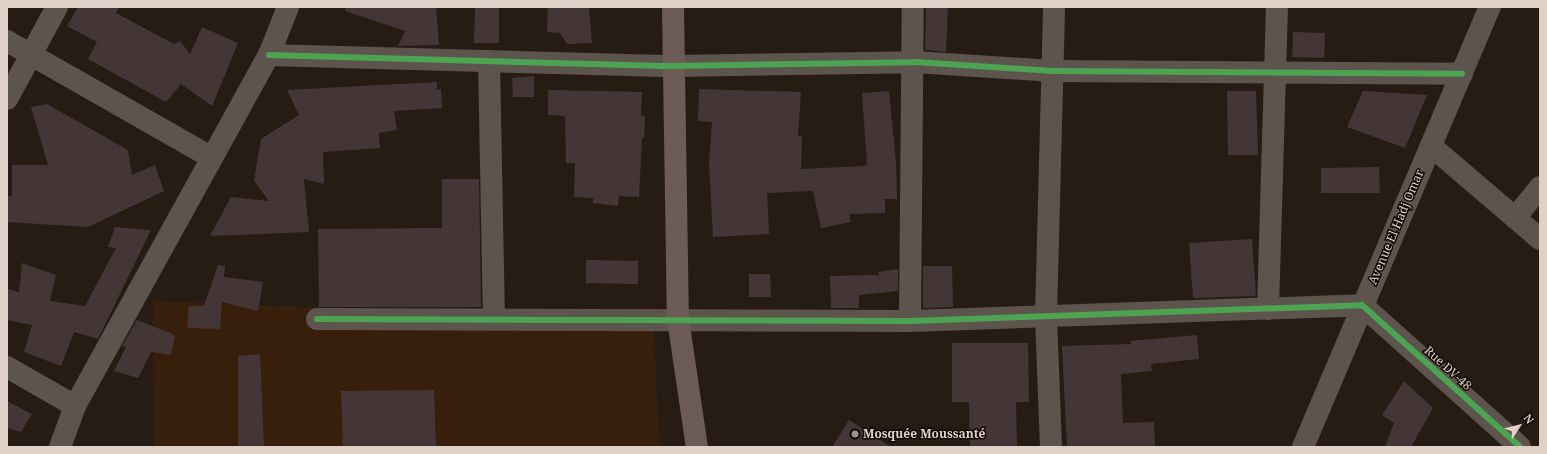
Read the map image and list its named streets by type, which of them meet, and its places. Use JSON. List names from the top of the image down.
{
  "streets": {
    "street": ["Avenue El Hadj Omar", "Rue DV-48"]
  },
  "crossings": [
    ["Avenue El Hadj Omar", "Rue DV-48"]
  ],
  "places": ["Mosquée Moussanté"],
  "north": "top right"
}
